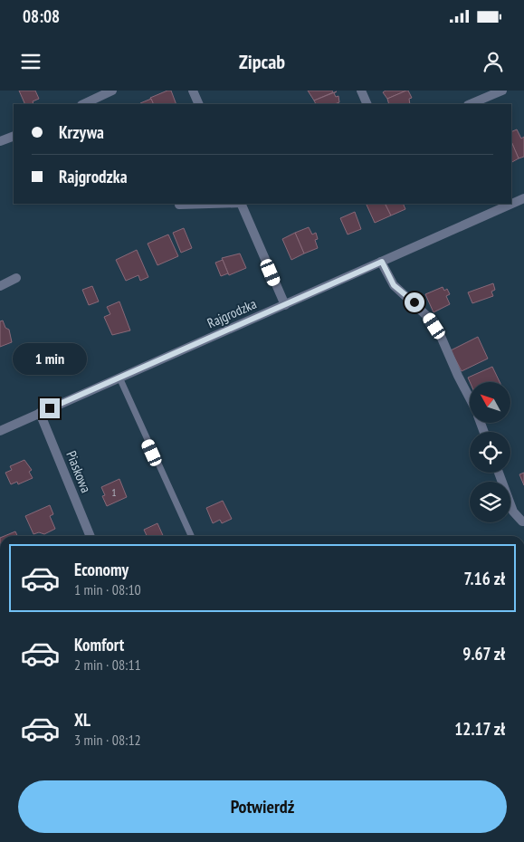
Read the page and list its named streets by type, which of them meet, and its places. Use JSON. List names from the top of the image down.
{
  "streets": {
    "street": ["Rajgrodzka", "Piaskowa"]
  },
  "crossings": [
    ["Rajgrodzka", "Piaskowa"]
  ],
  "house_numbers": ["1"],
  "north": "top left",
  "page": {
    "status": "08:08",
    "header": "Zipcab",
    "banner": ["Krzywa", "Rajgrodzka"],
    "bubble": "1 min",
    "list": [
      {
        "name": "Economy",
        "note": "1 min · 08:10",
        "value": "7.16 zł"
      },
      {
        "name": "Komfort",
        "note": "2 min · 08:11",
        "value": "9.67 zł"
      },
      {
        "name": "XL",
        "note": "3 min · 08:12",
        "value": "12.17 zł"
      }
    ],
    "buttons": "Potwierdź"
  }
}
